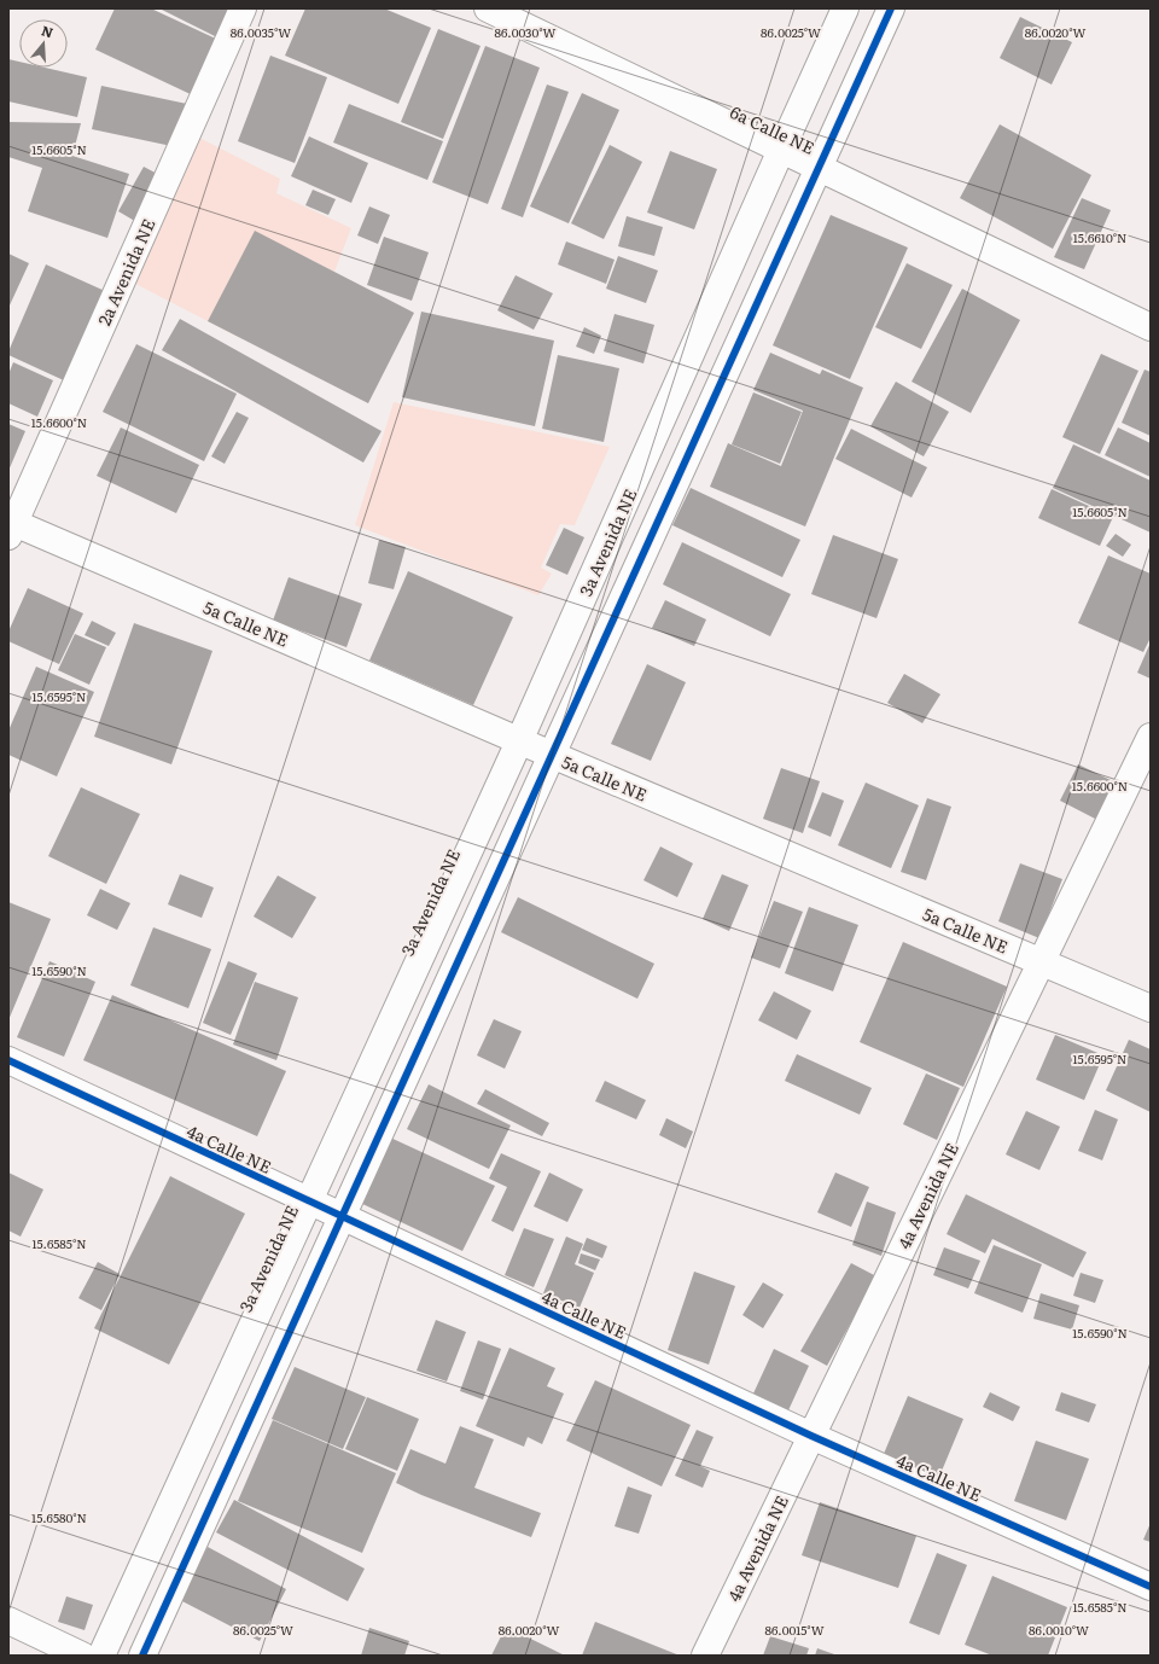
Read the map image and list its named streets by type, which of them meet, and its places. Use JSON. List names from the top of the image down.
{
  "streets": {
    "street": [
      "6a Calle NE",
      "2a Avenida NE",
      "3a Avenida NE",
      "5a Calle NE",
      "4a Calle NE",
      "4a Avenida NE"
    ]
  },
  "crossings": [
    ["6a Calle NE", "3a Avenida NE"],
    ["2a Avenida NE", "5a Calle NE"],
    ["3a Avenida NE", "5a Calle NE"],
    ["3a Avenida NE", "4a Calle NE"],
    ["5a Calle NE", "4a Avenida NE"],
    ["4a Calle NE", "4a Avenida NE"]
  ],
  "north": "top",
  "coordinates": [
    "86.0035°W",
    "86.0030°W",
    "86.0025°W",
    "86.0020°W",
    "15.6605°N",
    "15.6610°N",
    "15.6600°N",
    "15.6595°N",
    "15.6590°N",
    "15.6585°N",
    "15.6580°N",
    "86.0015°W",
    "86.0010°W"
  ]
}
